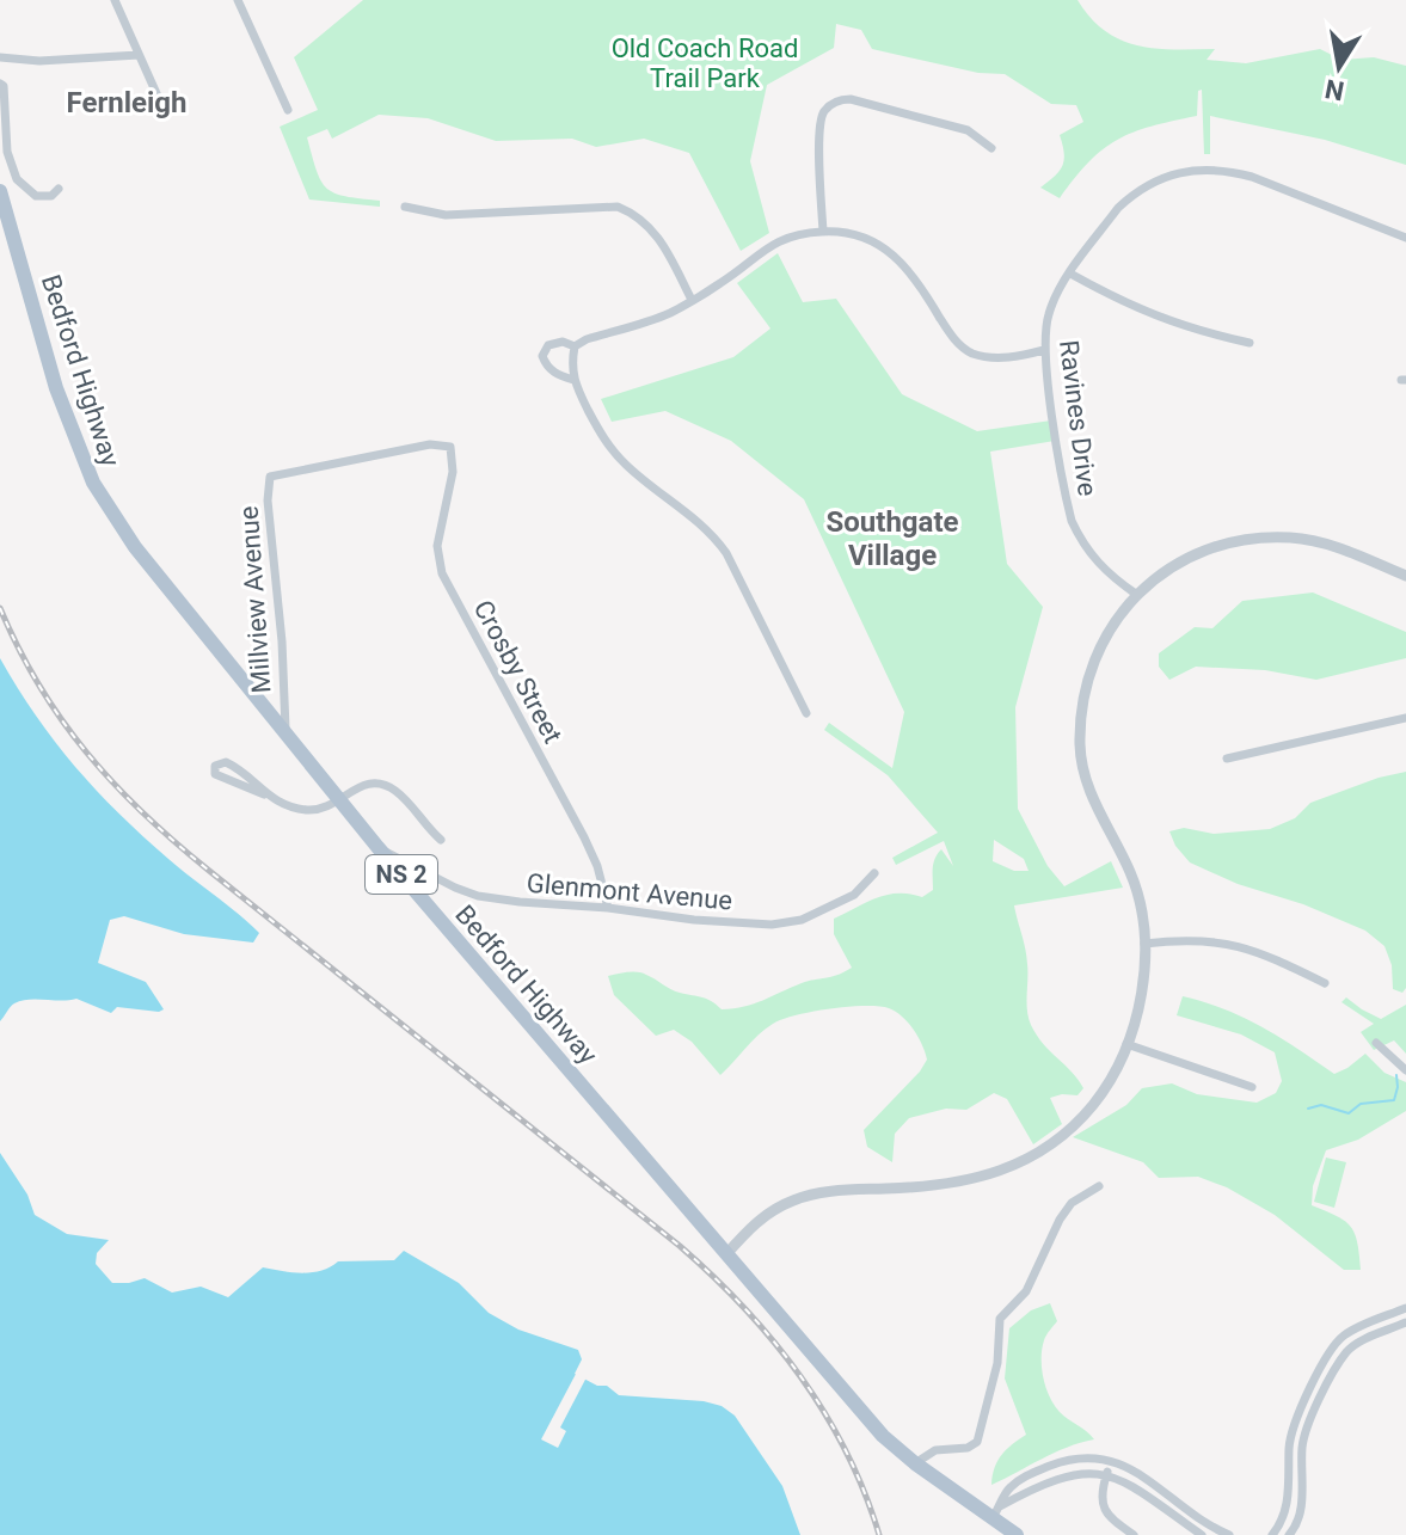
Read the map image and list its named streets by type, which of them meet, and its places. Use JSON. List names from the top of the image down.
{
  "streets": {
    "main road": ["Bedford Highway", "NS 2"],
    "street": [
      "Ravines Drive",
      "Millview Avenue",
      "Crosby Street",
      "Glenmont Avenue"
    ]
  },
  "crossings": [
    ["Bedford Highway", "Millview Avenue"],
    ["Bedford Highway", "Glenmont Avenue"],
    ["Millview Avenue", "Crosby Street"],
    ["Crosby Street", "Glenmont Avenue"]
  ],
  "districts": ["Fernleigh", "Southgate Village"],
  "parks": ["Old Coach Road Trail Park"],
  "north": "bottom"
}
